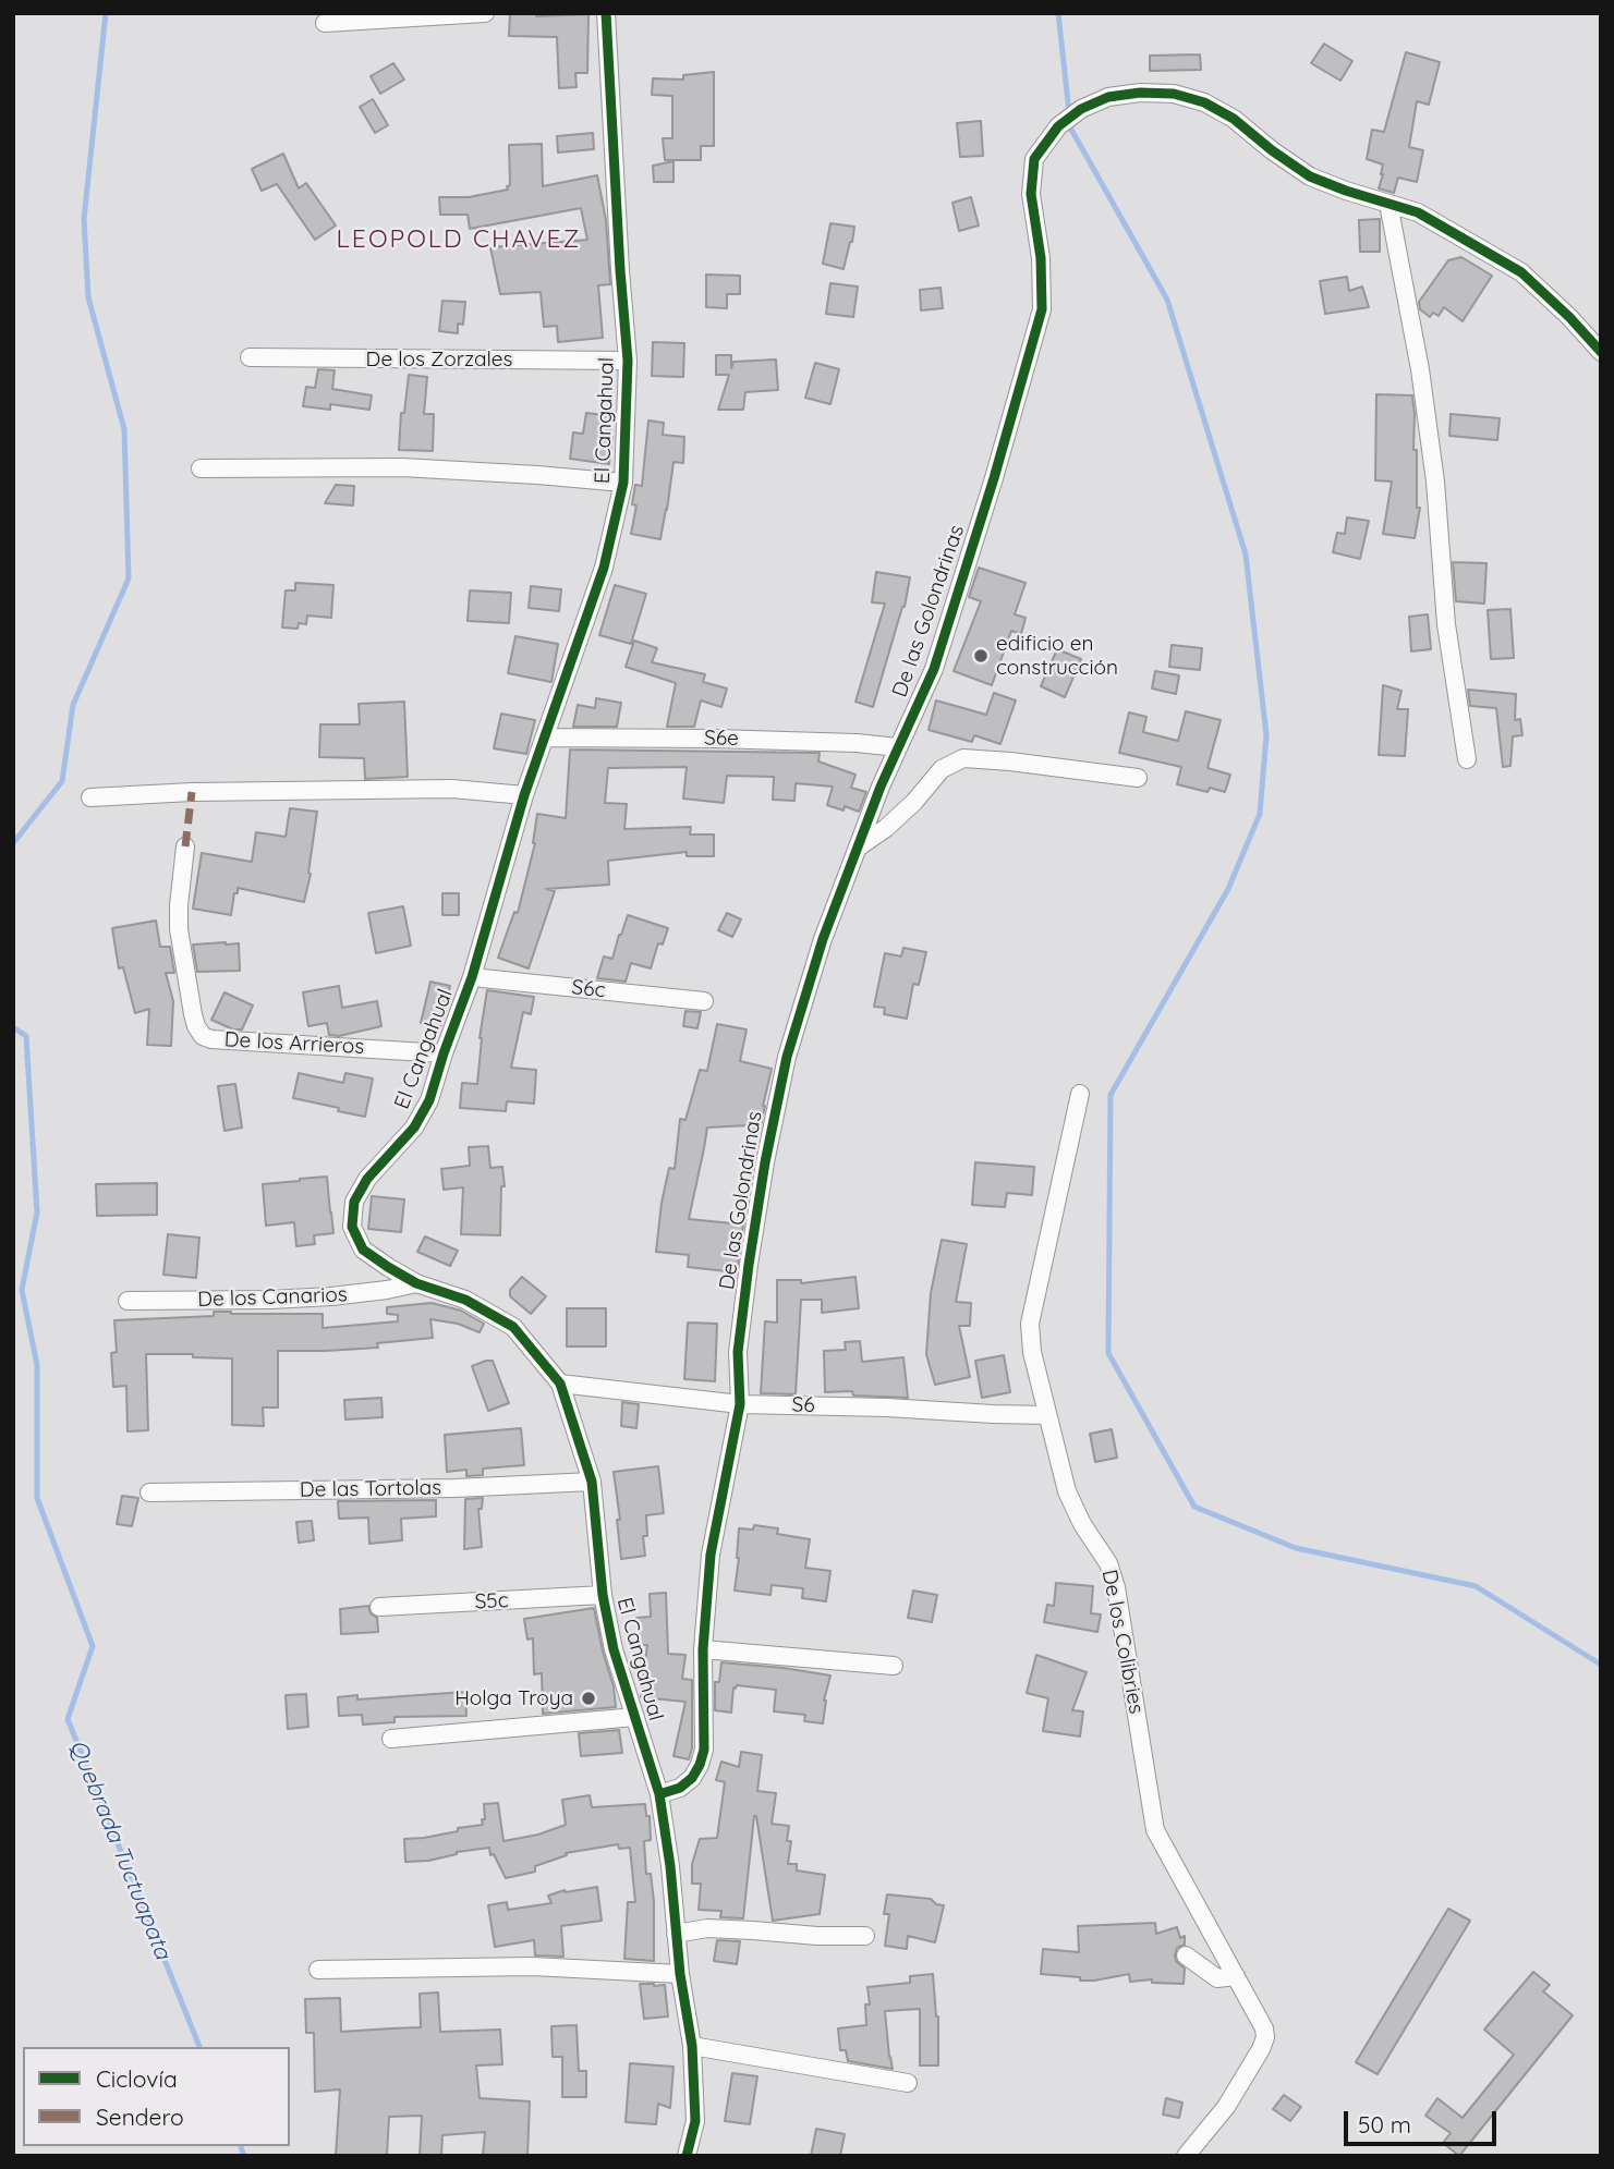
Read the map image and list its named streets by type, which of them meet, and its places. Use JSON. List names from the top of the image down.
{
  "streets": {
    "street": [
      "De los Zorzales",
      "El Cangahual",
      "De las Golondrinas",
      "S6e",
      "S6c",
      "De los Arrieros",
      "De los Canarios",
      "S6",
      "De las Tortolas",
      "S5c",
      "De los Colibries"
    ]
  },
  "crossings": [
    ["De los Zorzales", "El Cangahual"],
    ["El Cangahual", "De las Golondrinas"],
    ["El Cangahual", "S6e"],
    ["El Cangahual", "S6c"],
    ["El Cangahual", "De los Arrieros"],
    ["El Cangahual", "De los Canarios"],
    ["El Cangahual", "S6"],
    ["El Cangahual", "De las Tortolas"],
    ["El Cangahual", "S5c"],
    ["De las Golondrinas", "S6e"],
    ["De las Golondrinas", "S6"],
    ["S6", "De los Colibries"]
  ],
  "districts": ["LEOPOLD CHAVEZ"],
  "water": ["Quebrada Tuctuapata"],
  "places": ["edificio en construcción", "Holga Troya"],
  "legend": ["Ciclovía", "Sendero"],
  "scale_bar": "50 m"
}
